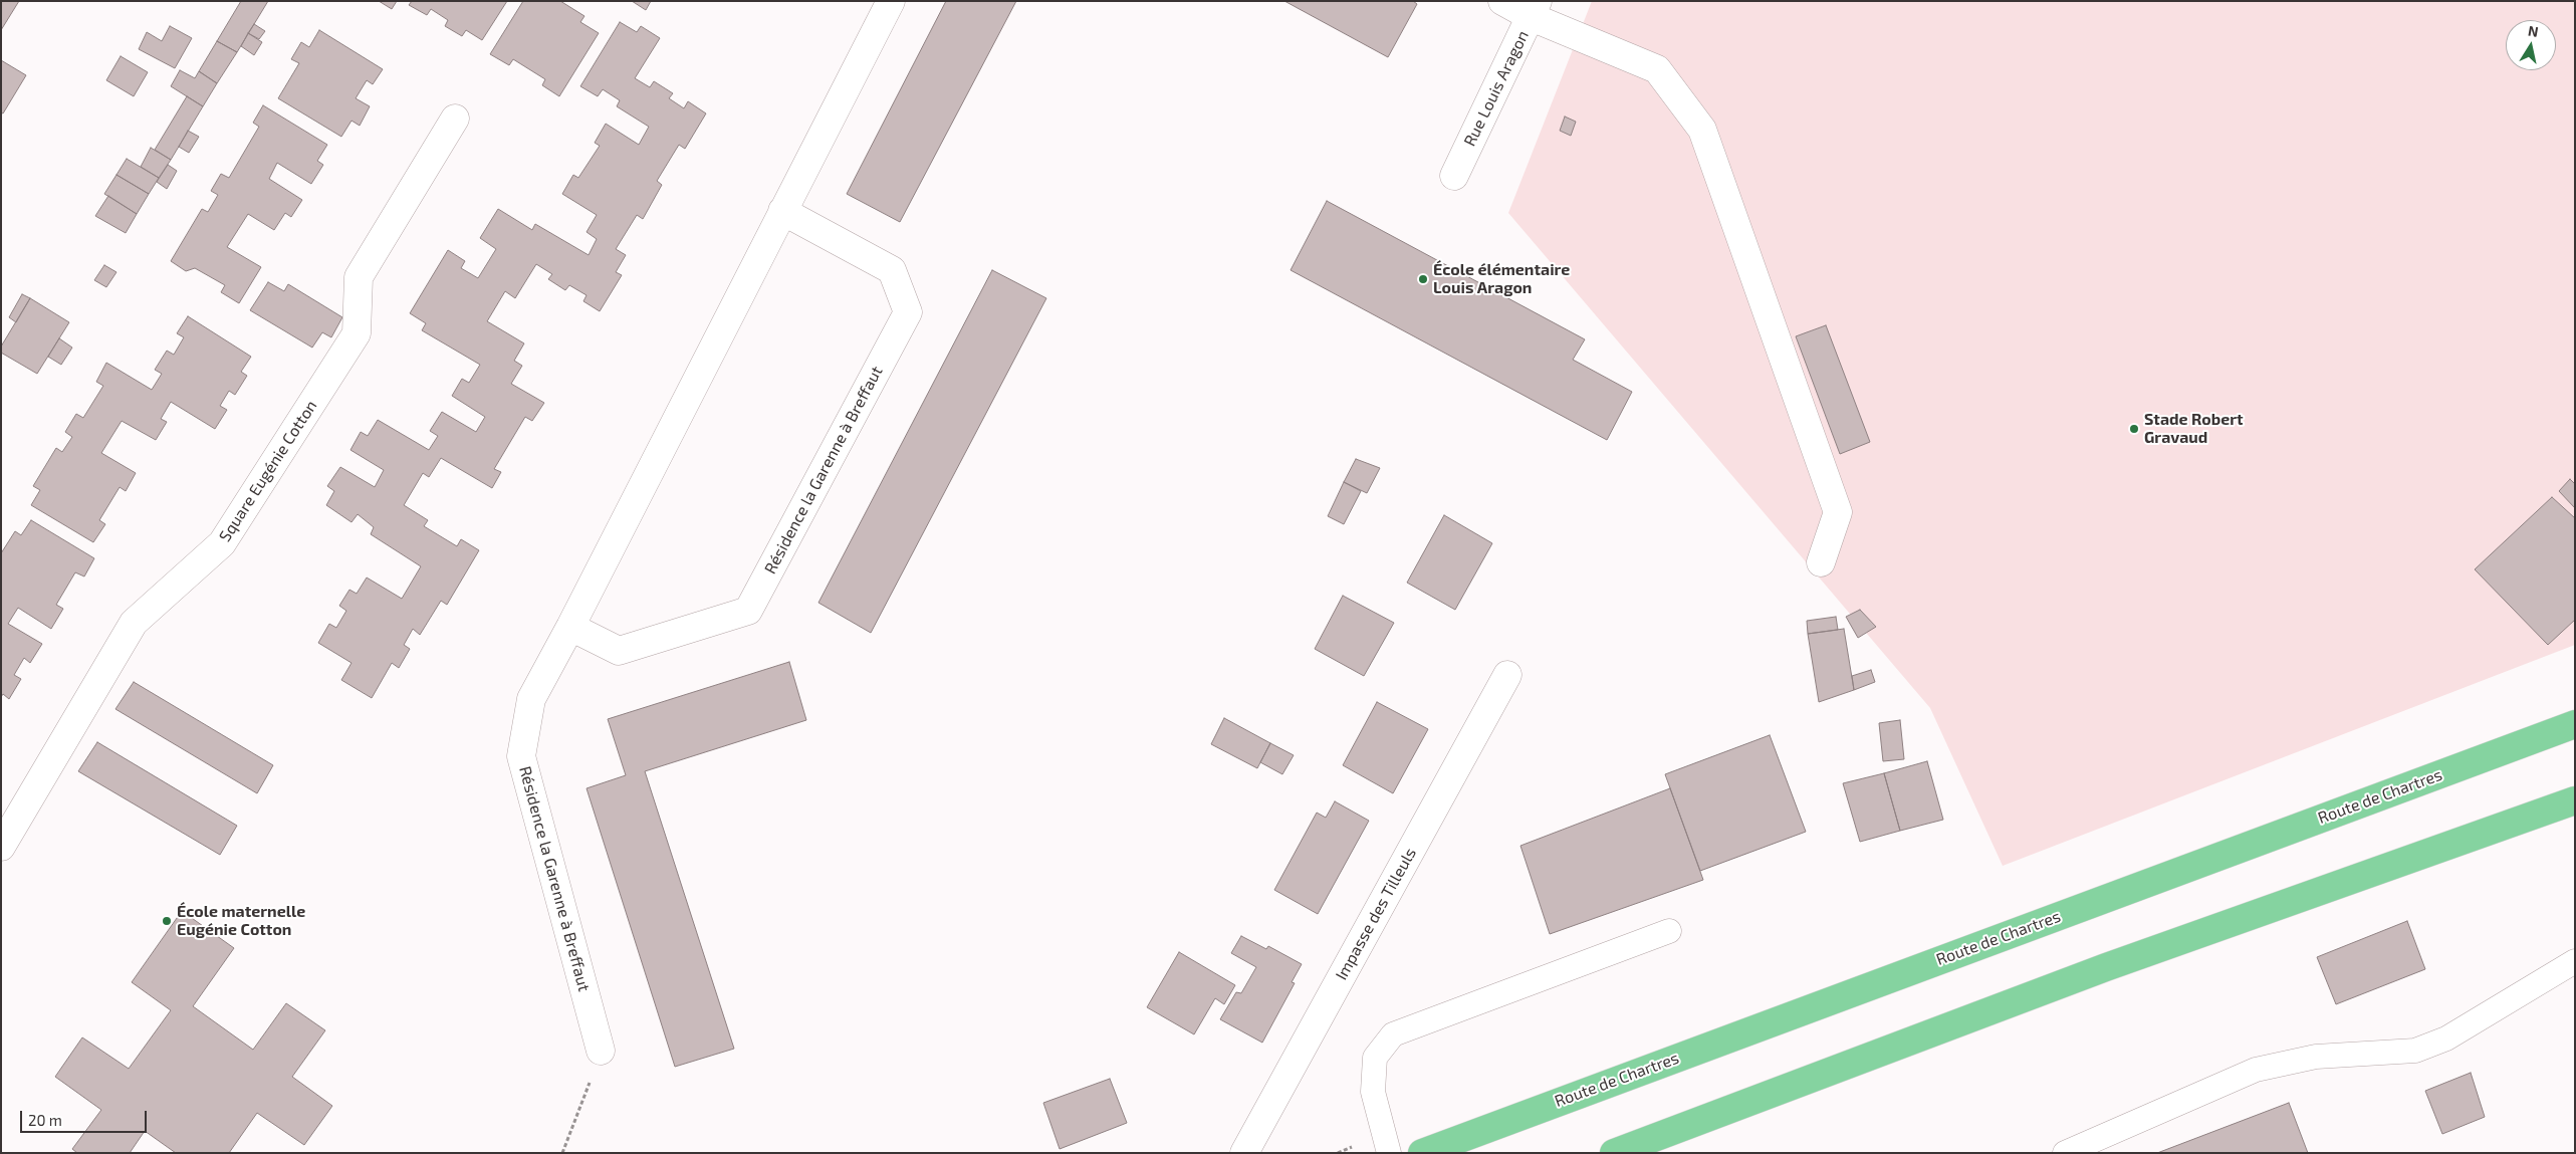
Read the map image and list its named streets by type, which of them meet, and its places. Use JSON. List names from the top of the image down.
{
  "streets": {
    "main road": ["Route de Chartres"],
    "street": [
      "Rue Louis Aragon",
      "Résidence la Garenne à Breffaut",
      "Square Eugénie Cotton",
      "Impasse des Tilleuls"
    ]
  },
  "places": ["École élémentaire Louis Aragon", "Stade Robert Gravaud", "École maternelle Eugénie Cotton"],
  "scale_bar": "20 m",
  "north": "top"
}
